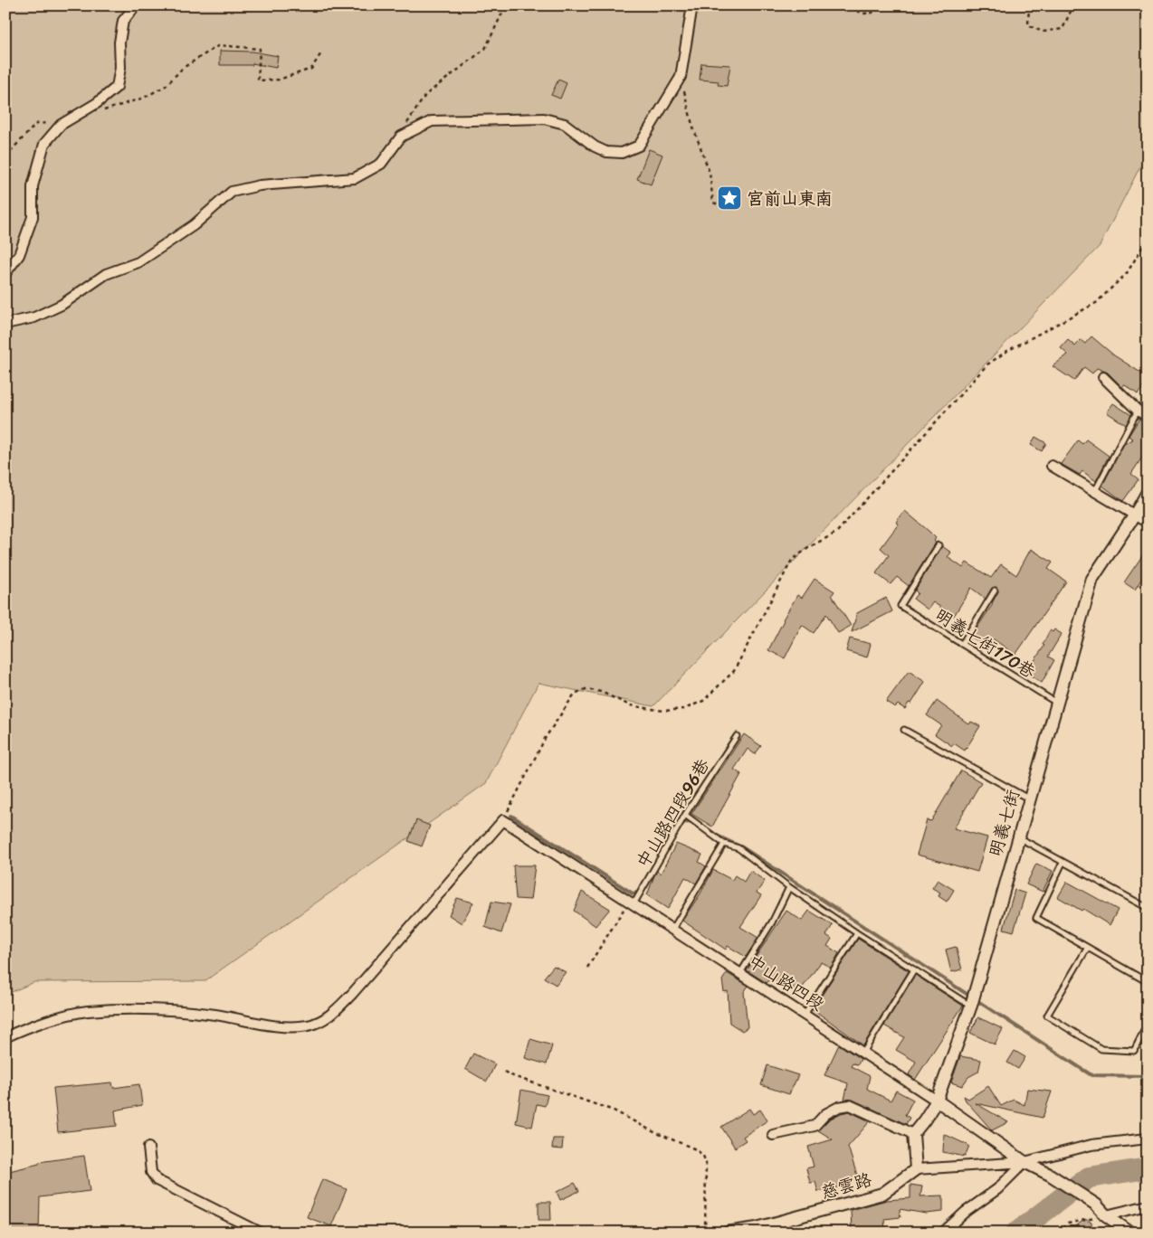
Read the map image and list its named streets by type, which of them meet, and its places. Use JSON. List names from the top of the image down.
{
  "streets": {
    "street": ["明義七街", "中山路四段", "慈雲路"],
    "lane": ["明義七街170巷", "中山路四段96巷"]
  },
  "crossings": [
    ["明義七街170巷", "明義七街"],
    ["中山路四段96巷", "中山路四段"],
    ["明義七街", "中山路四段"]
  ],
  "places": {
    "place": ["宮前山東南"]
  }
}
